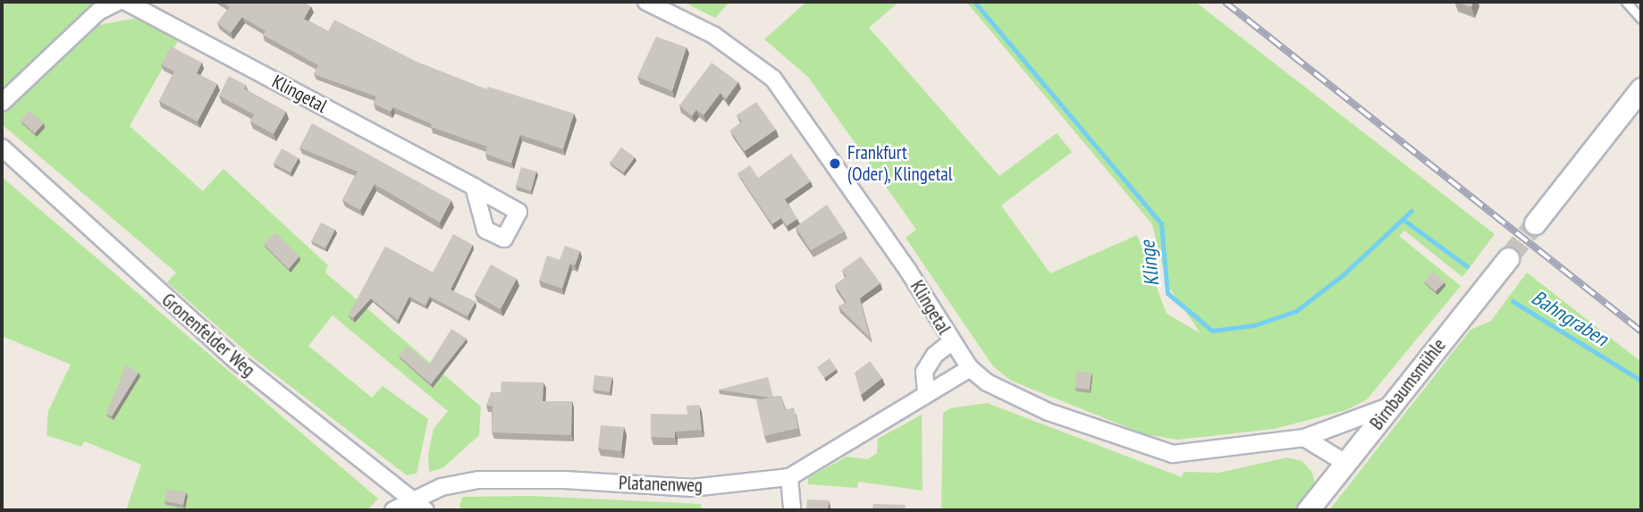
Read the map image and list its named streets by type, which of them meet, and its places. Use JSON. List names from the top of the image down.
{
  "streets": {
    "main road": ["Birnbaumsmühle"],
    "street": ["Klingetal", "Gronenfelder Weg", "Platanenweg"]
  },
  "crossings": [
    ["Klingetal", "Birnbaumsmühle"],
    ["Klingetal", "Platanenweg"],
    ["Gronenfelder Weg", "Platanenweg"]
  ],
  "water": ["Klinge", "Bahngraben"],
  "places": ["Frankfurt (Oder), Klingetal"]
}
